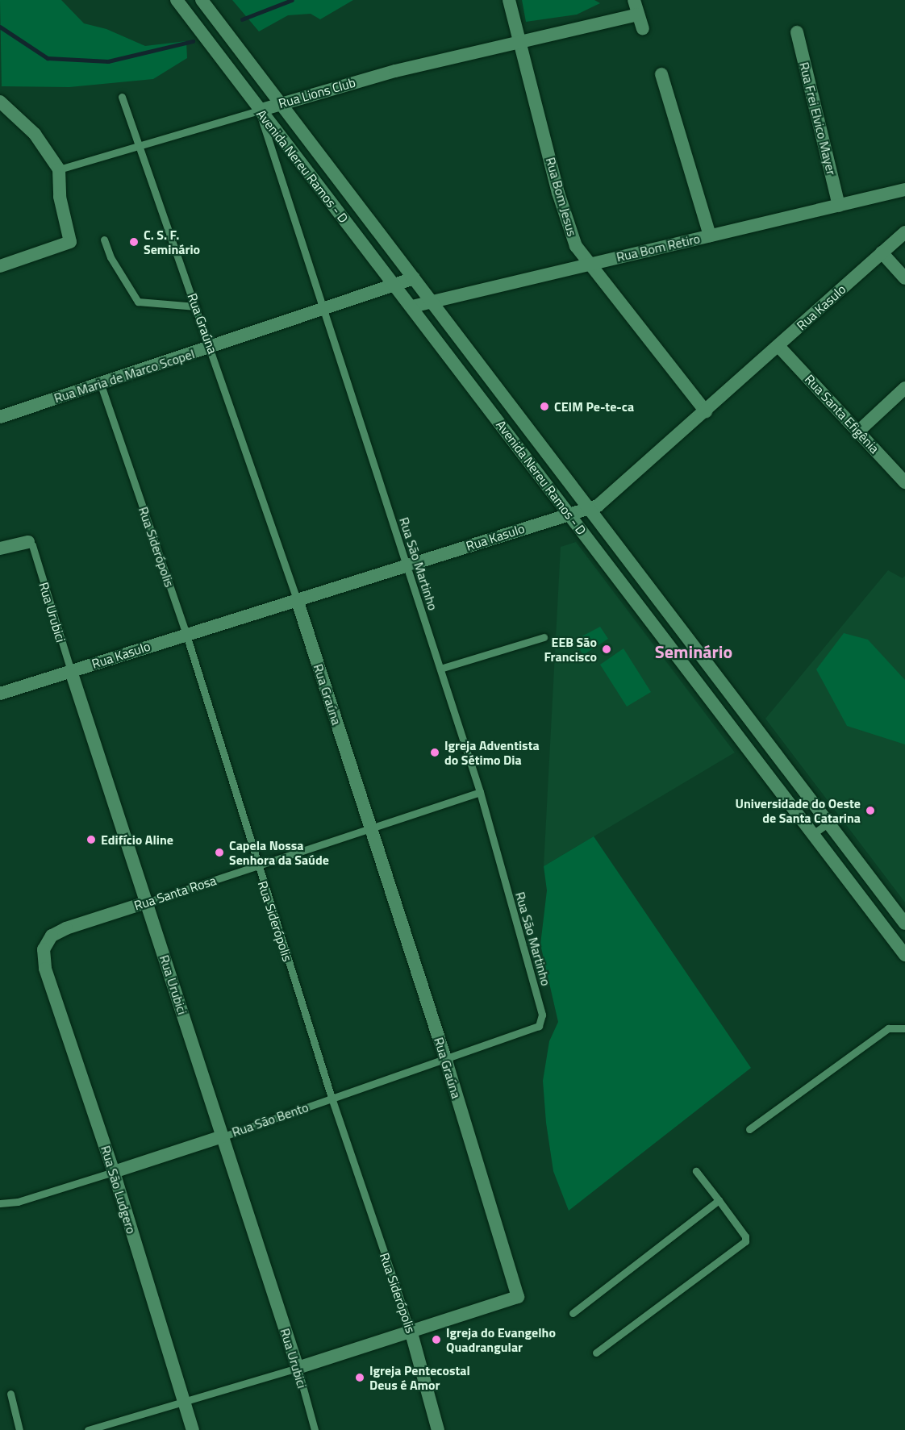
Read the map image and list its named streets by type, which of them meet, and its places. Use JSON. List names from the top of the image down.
{
  "streets": {
    "street": [
      "Rua Lions Club",
      "Rua Frei Elvico Mayer",
      "Avenida Nereu Ramos - D",
      "Rua Bom Jesus",
      "Rua Bom Retiro",
      "Rua Kasulo",
      "Rua Graúna",
      "Rua Maria de Marco Scopel",
      "Rua Santa Efigênia",
      "Rua Siderópolis",
      "Rua Urubici",
      "Rua Santa Rosa",
      "Rua São Bento",
      "Rua São Ludgero"
    ],
    "lane": ["Rua São Martinho"]
  },
  "crossings": [
    ["Rua Lions Club", "Avenida Nereu Ramos - D"],
    ["Rua Lions Club", "Rua Bom Jesus"],
    ["Rua Lions Club", "Rua Graúna"],
    ["Rua Lions Club", "Rua São Martinho"],
    ["Rua Frei Elvico Mayer", "Rua Bom Retiro"],
    ["Avenida Nereu Ramos - D", "Rua Bom Retiro"],
    ["Avenida Nereu Ramos - D", "Rua Kasulo"],
    ["Avenida Nereu Ramos - D", "Rua Maria de Marco Scopel"],
    ["Avenida Nereu Ramos - D", "Rua São Martinho"],
    ["Rua Bom Jesus", "Rua Bom Retiro"],
    ["Rua Bom Jesus", "Rua Kasulo"],
    ["Rua Kasulo", "Rua Graúna"],
    ["Rua Kasulo", "Rua Santa Efigênia"],
    ["Rua Kasulo", "Rua Siderópolis"],
    ["Rua Kasulo", "Rua São Martinho"],
    ["Rua Kasulo", "Rua Urubici"],
    ["Rua Graúna", "Rua Maria de Marco Scopel"],
    ["Rua Graúna", "Rua Siderópolis"],
    ["Rua Graúna", "Rua Santa Rosa"],
    ["Rua Graúna", "Rua São Bento"],
    ["Rua Maria de Marco Scopel", "Rua Siderópolis"],
    ["Rua Maria de Marco Scopel", "Rua São Martinho"],
    ["Rua Siderópolis", "Rua Santa Rosa"],
    ["Rua Siderópolis", "Rua São Bento"],
    ["Rua São Martinho", "Rua Santa Rosa"],
    ["Rua São Martinho", "Rua São Bento"],
    ["Rua Urubici", "Rua Santa Rosa"],
    ["Rua Urubici", "Rua São Bento"],
    ["Rua Santa Rosa", "Rua São Ludgero"],
    ["Rua São Bento", "Rua São Ludgero"]
  ],
  "districts": ["Seminário"],
  "places": [
    "C. S. F. Seminário",
    "CEIM Pe-te-ca",
    "EEB São Francisco",
    "Igreja Adventista do Sétimo Dia",
    "Universidade do Oeste de Santa Catarina",
    "Edifício Aline",
    "Capela Nossa Senhora da Saúde",
    "Igreja do Evangelho Quadrangular",
    "Igreja Pentecostal Deus é Amor"
  ]
}
